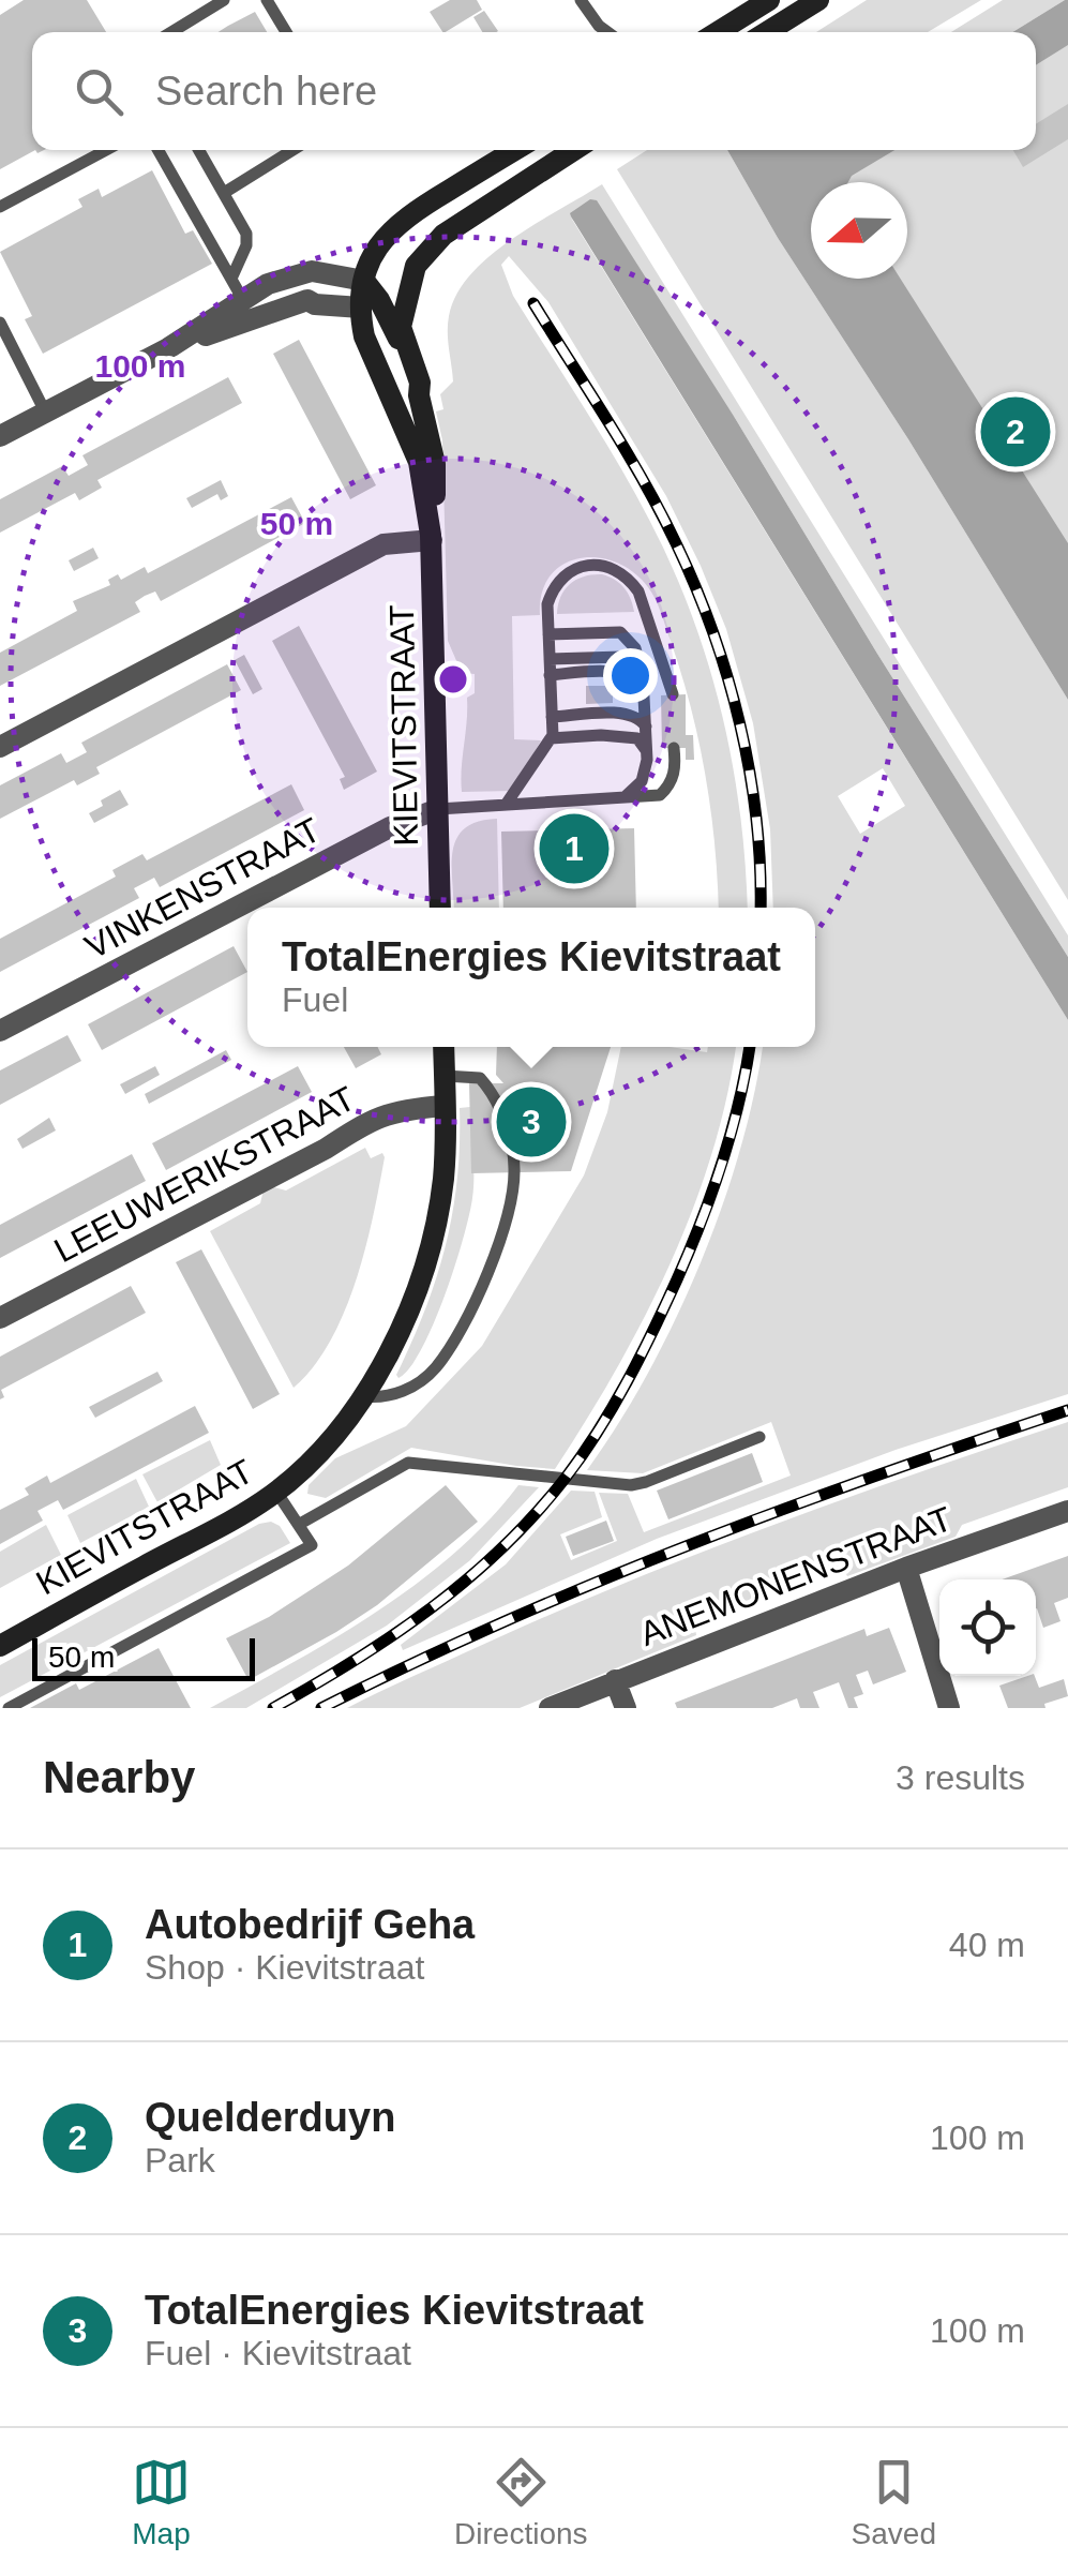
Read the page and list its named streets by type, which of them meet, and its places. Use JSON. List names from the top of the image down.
{
  "streets": {
    "main road": ["KIEVITSTRAAT"],
    "street": ["VINKENSTRAAT", "LEEUWERIKSTRAAT", "ANEMONENSTRAAT"]
  },
  "crossings": [
    ["KIEVITSTRAAT", "VINKENSTRAAT"],
    ["KIEVITSTRAAT", "LEEUWERIKSTRAAT"]
  ],
  "scale_bar": "50 m",
  "north": "left",
  "page": {
    "search": "Search here",
    "pins": ["2", "1", "3"],
    "popup": ["TotalEnergies Kievitstraat", "Fuel"],
    "scale": "50 m",
    "heading": ["Nearby", "3 results"],
    "list": [
      {
        "mark": "1",
        "name": "Autobedrijf Geha",
        "note": "Shop · Kievitstraat",
        "value": "40 m"
      },
      {
        "mark": "2",
        "name": "Quelderduyn",
        "note": "Park",
        "value": "100 m"
      },
      {
        "mark": "3",
        "name": "TotalEnergies Kievitstraat",
        "note": "Fuel · Kievitstraat",
        "value": "100 m"
      }
    ],
    "nav": ["Map", "Directions", "Saved"]
  },
  "rings": ["100 m", "50 m"]
}
